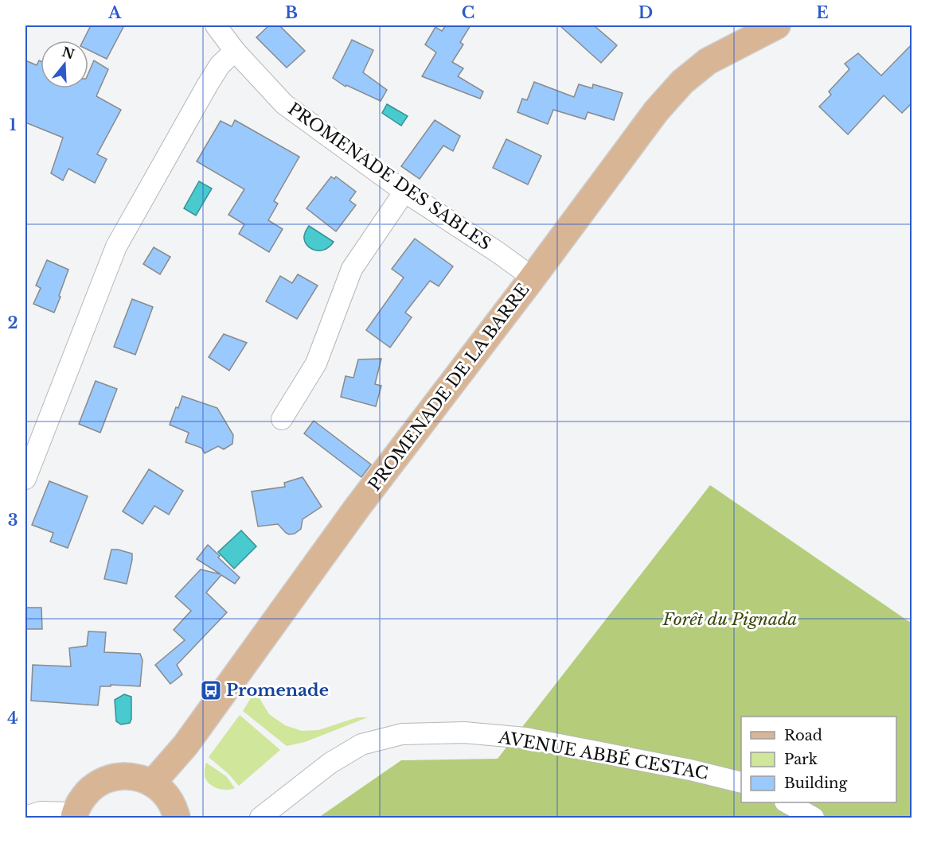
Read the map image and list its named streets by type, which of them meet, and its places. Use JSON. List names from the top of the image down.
{
  "streets": {
    "main road": ["PROMENADE DE LA BARRE"],
    "street": ["PROMENADE DES SABLES", "AVENUE ABBÉ CESTAC"]
  },
  "crossings": [
    ["PROMENADE DES SABLES", "PROMENADE DE LA BARRE"]
  ],
  "parks": ["Forêt du Pignada"],
  "places": {
    "bus stop": ["Promenade"]
  },
  "legend": ["Road", "Park", "Building"],
  "north": "top",
  "grid": {
    "columns": [
      "A",
      "B",
      "C",
      "D",
      "E"
    ],
    "rows": [
      "1",
      "2",
      "3",
      "4"
    ]
  }
}
